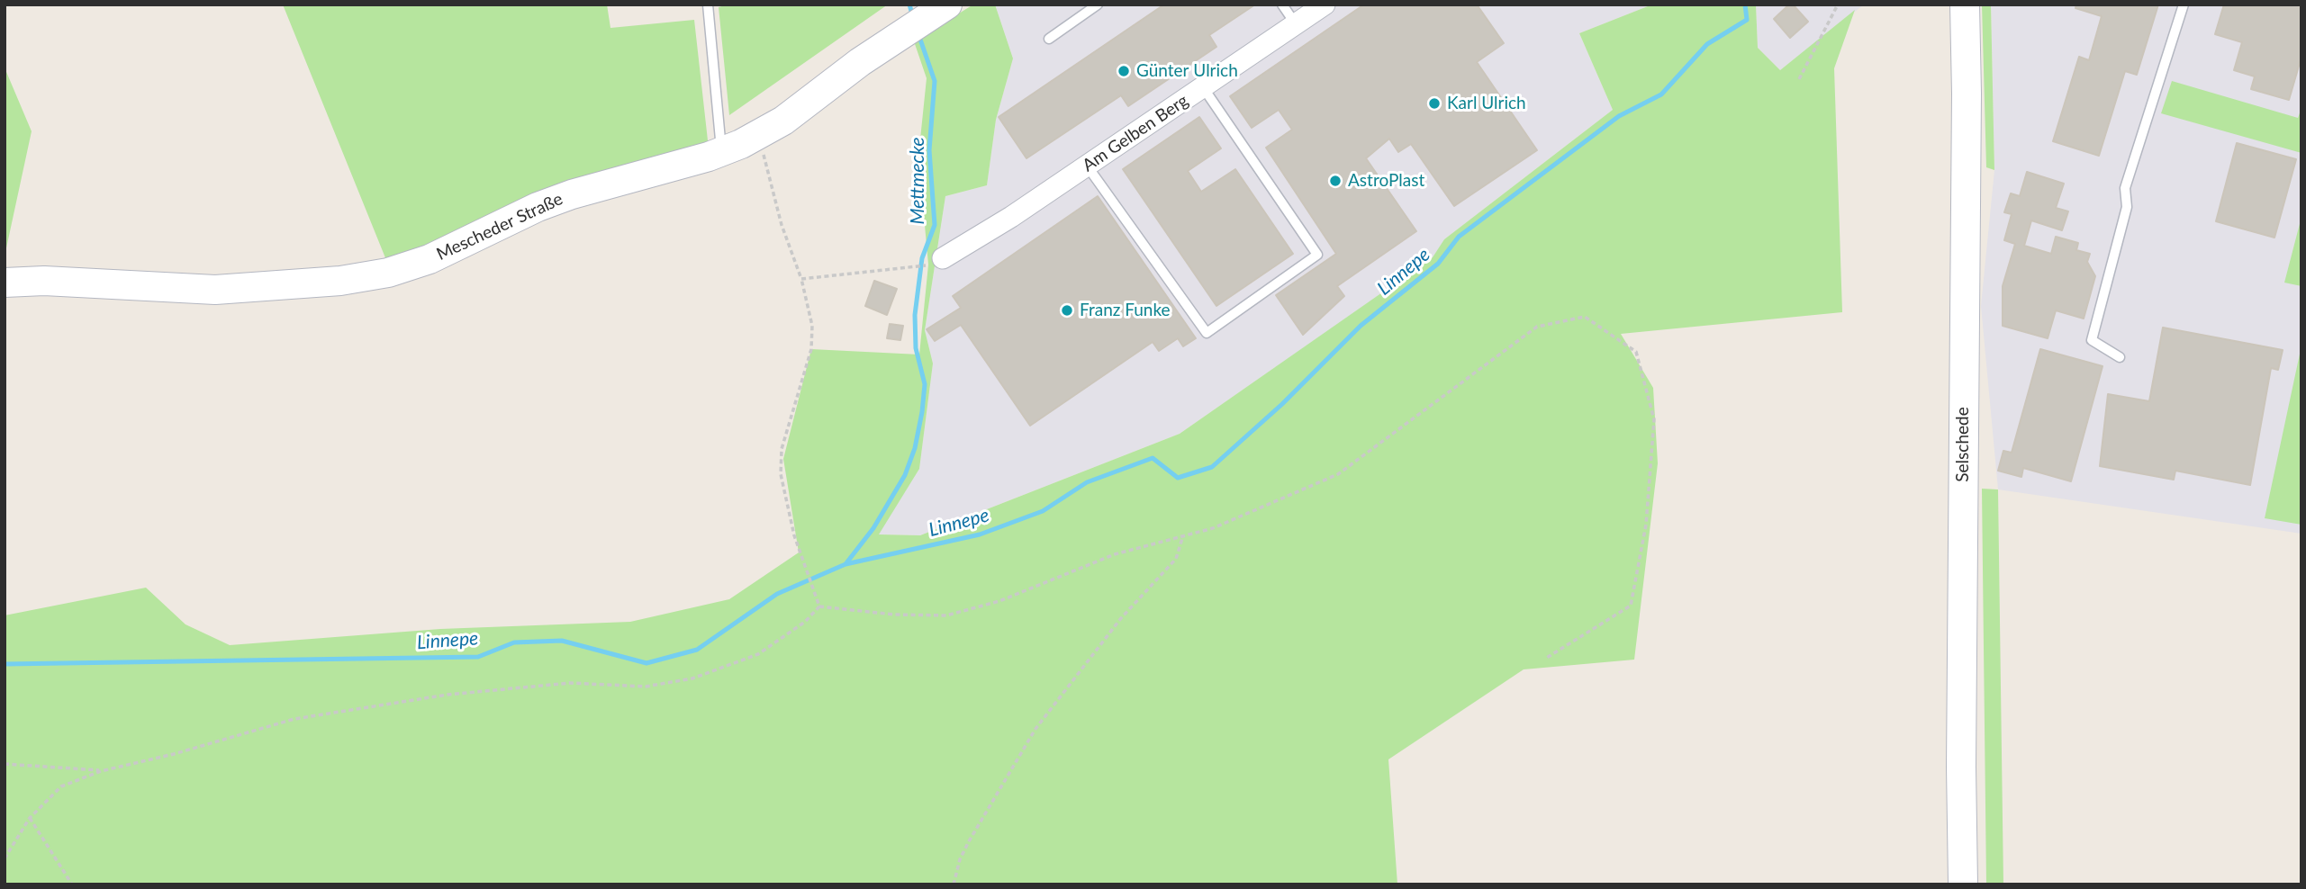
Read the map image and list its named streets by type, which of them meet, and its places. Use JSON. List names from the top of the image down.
{
  "streets": {
    "main road": ["Mescheder Straße", "Selschede"],
    "street": ["Am Gelben Berg"]
  },
  "water": ["Mettmecke", "Linnepe"],
  "places": [
    "Günter Ulrich",
    "Karl Ulrich",
    "AstroPlast",
    "Franz Funke"
  ]
}
